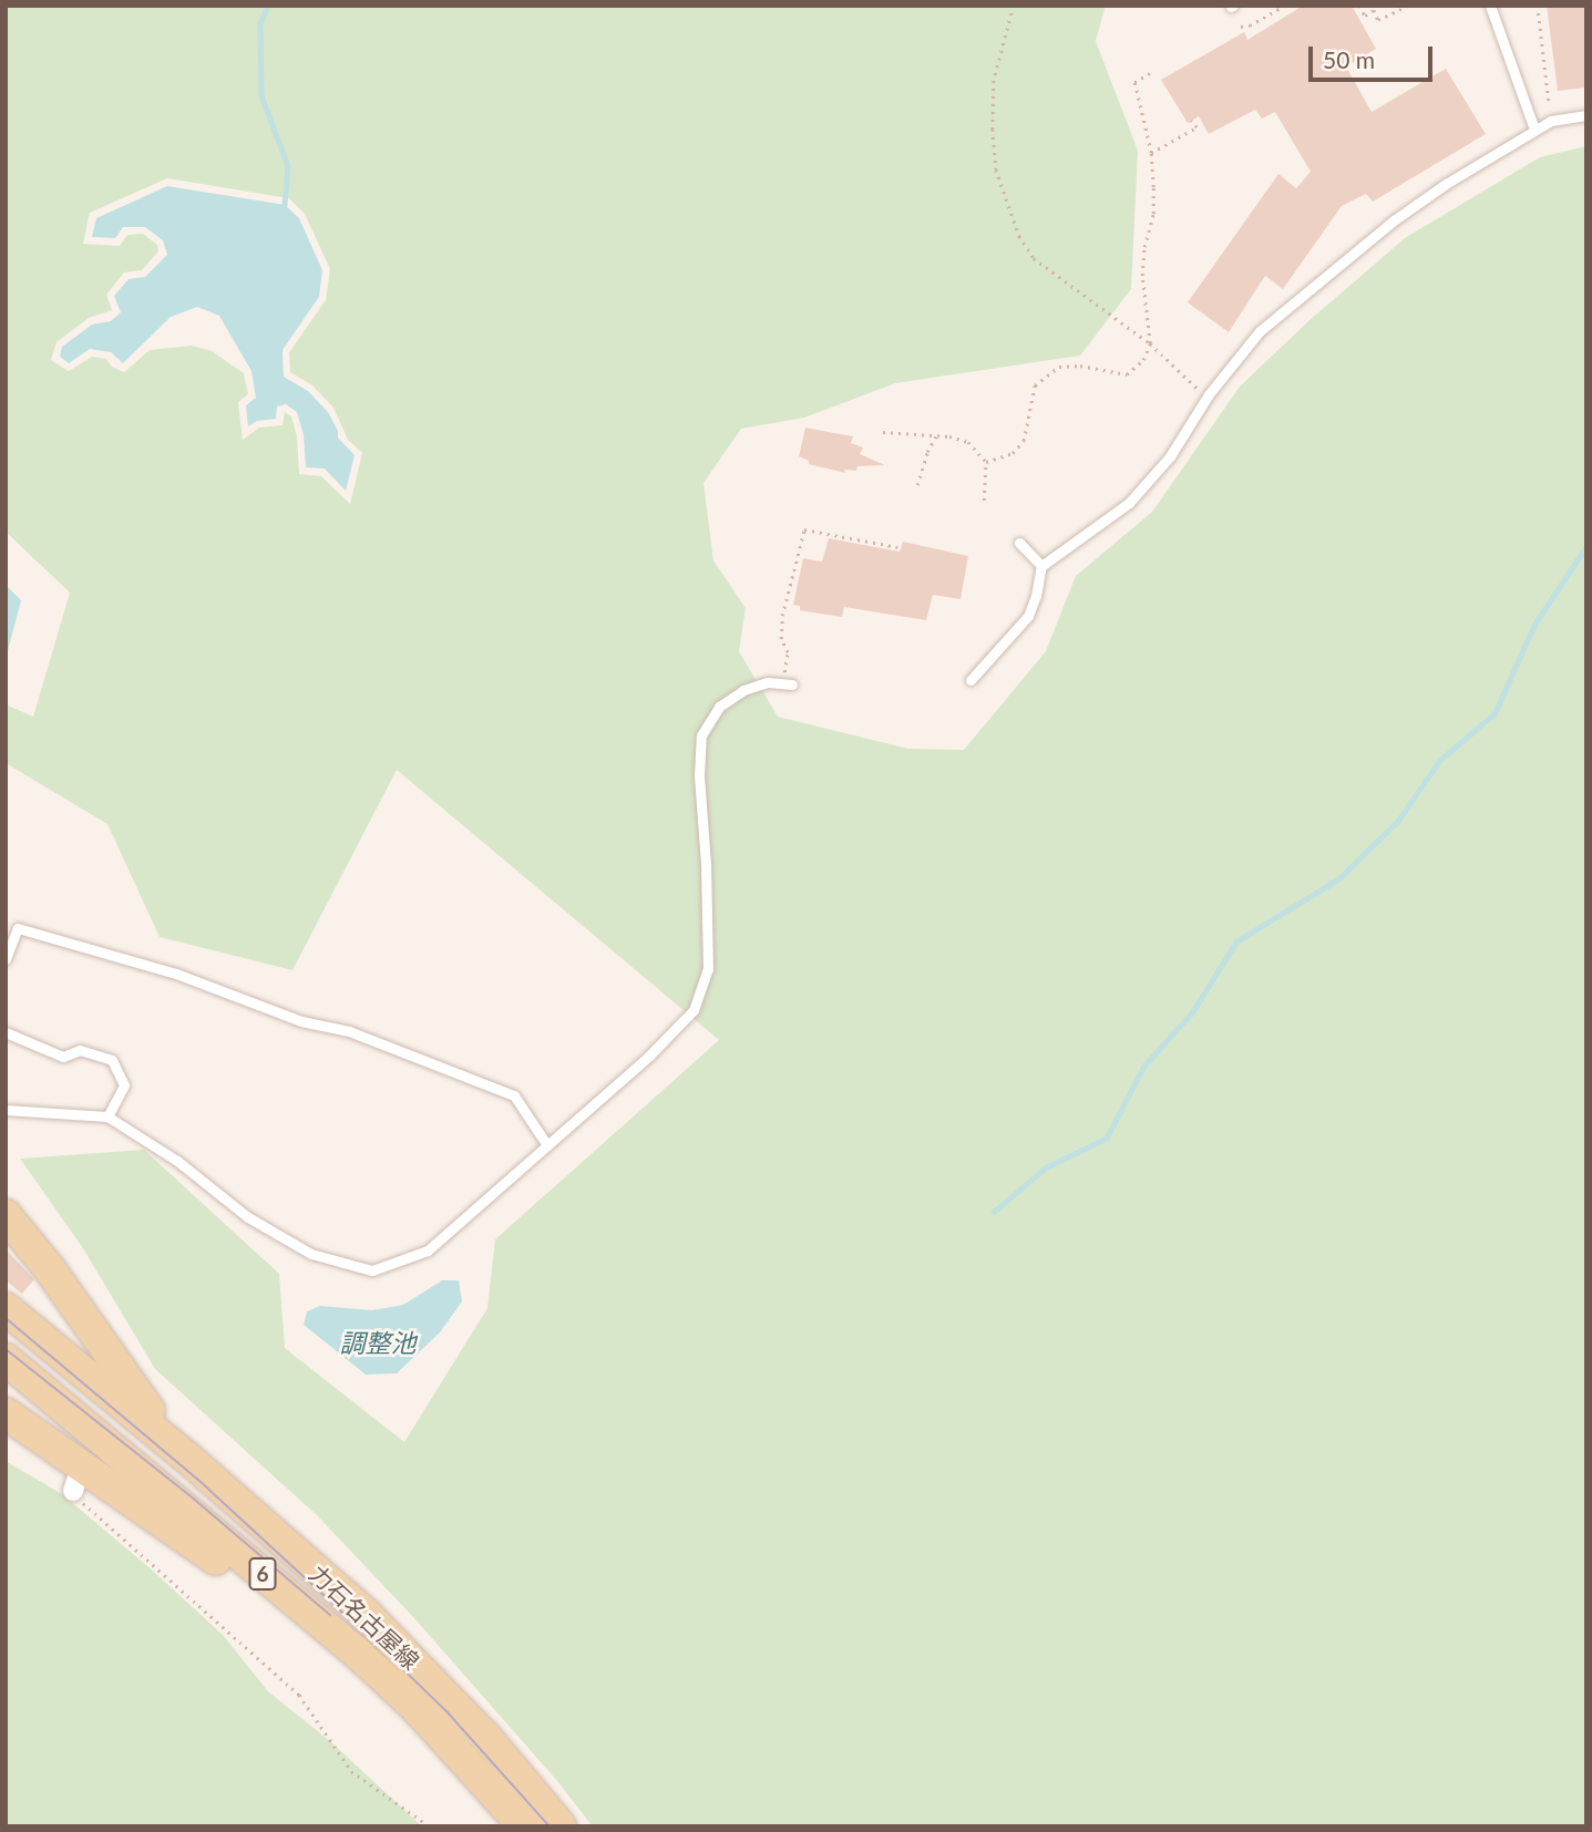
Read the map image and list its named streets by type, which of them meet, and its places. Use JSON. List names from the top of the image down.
{
  "streets": {
    "main road": ["6", "力石名古屋線"]
  },
  "crossings": [
    ["6", "力石名古屋線"]
  ],
  "water": ["調整池"],
  "scale_bar": "50 m"
}
